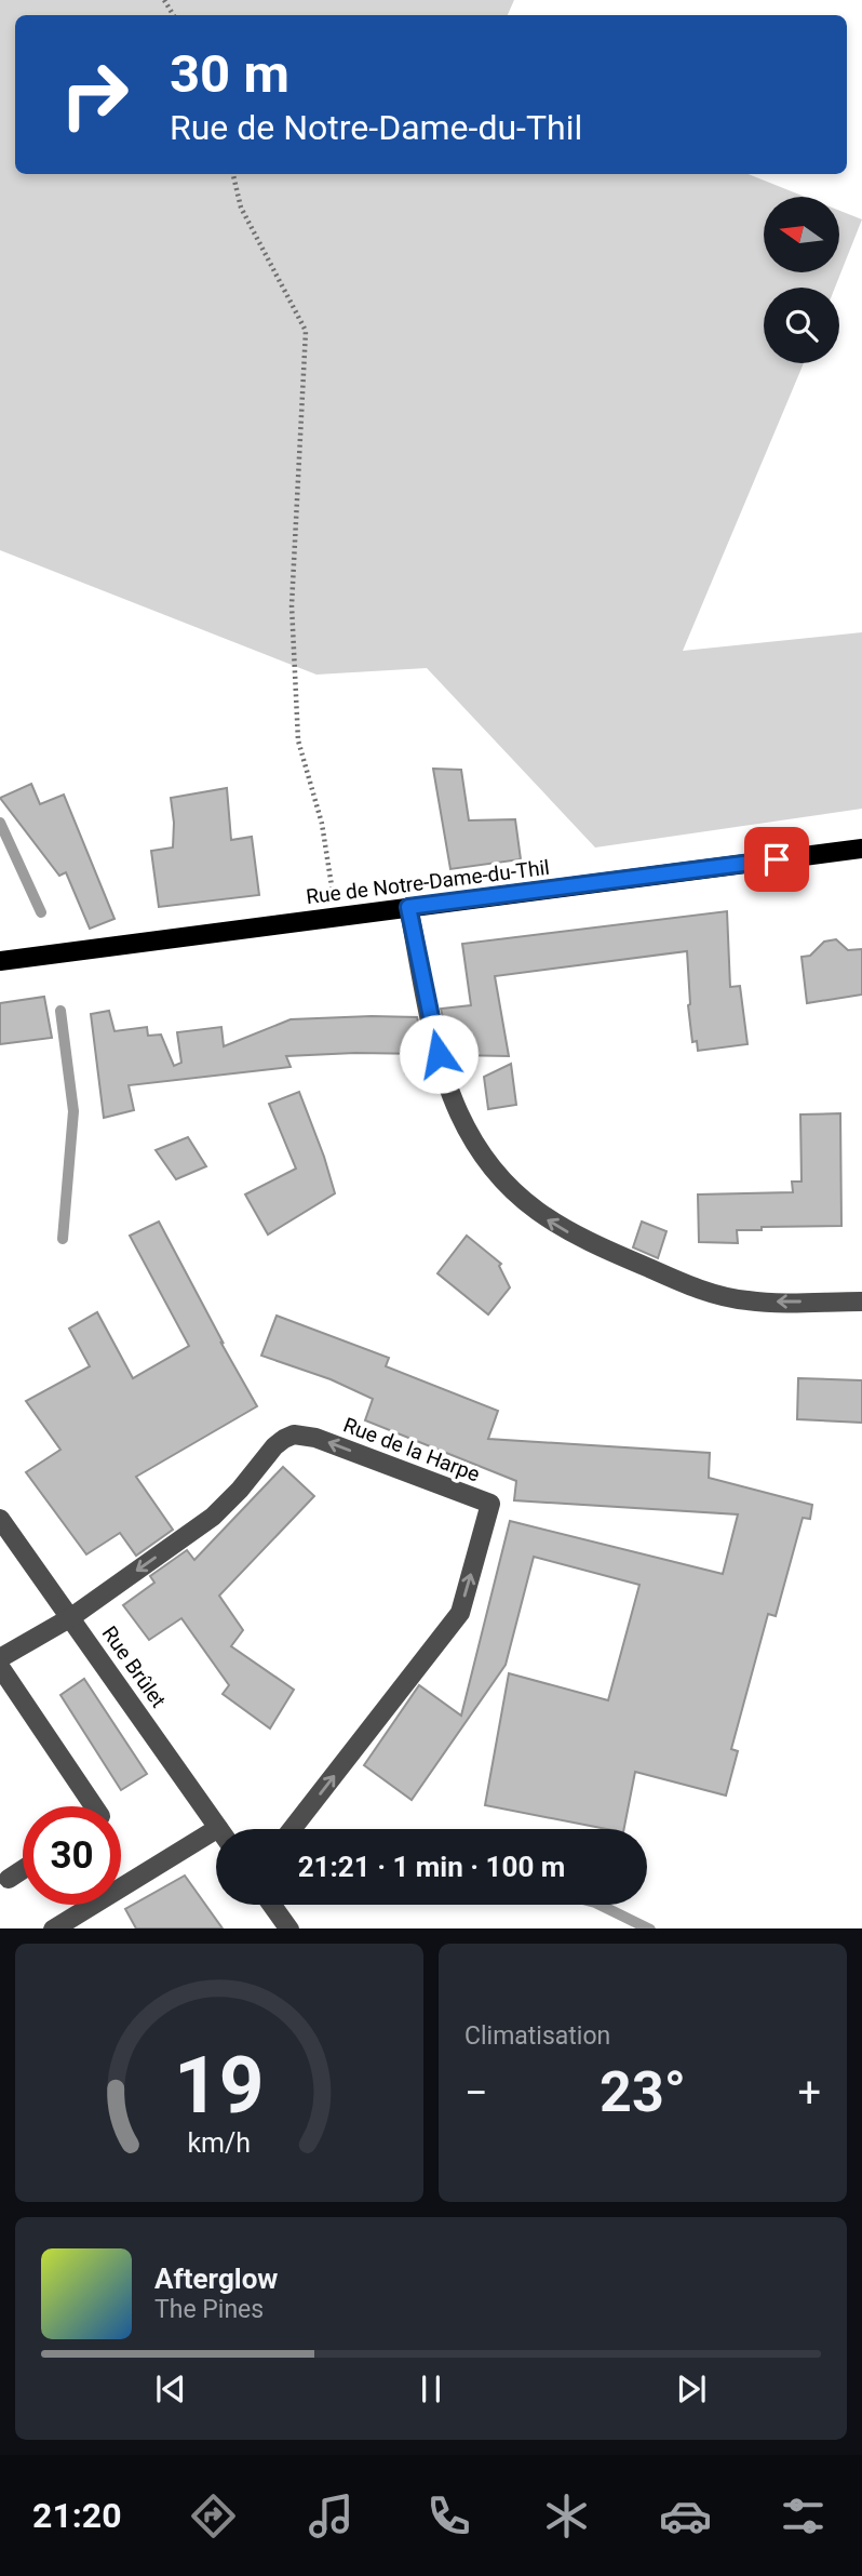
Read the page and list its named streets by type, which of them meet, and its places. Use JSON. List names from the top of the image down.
{
  "streets": {
    "main road": ["Rue de Notre-Dame-du-Thil"],
    "street": ["Rue de la Harpe", "Rue Brûlet"]
  },
  "crossings": [
    ["Rue de la Harpe", "Rue Brûlet"]
  ],
  "north": "left",
  "page": {
    "turn": ["30 m", "Rue de Notre-Dame-du-Thil"],
    "limit": "30",
    "trip": "21:21 · 1 min · 100 m",
    "tile": "Climatisation",
    "heat": ["−", "23°", "+"],
    "song": ["Afterglow", "The Pines"],
    "tabs": "21:20",
    "gauge": ["19", "km/h"]
  }
}
